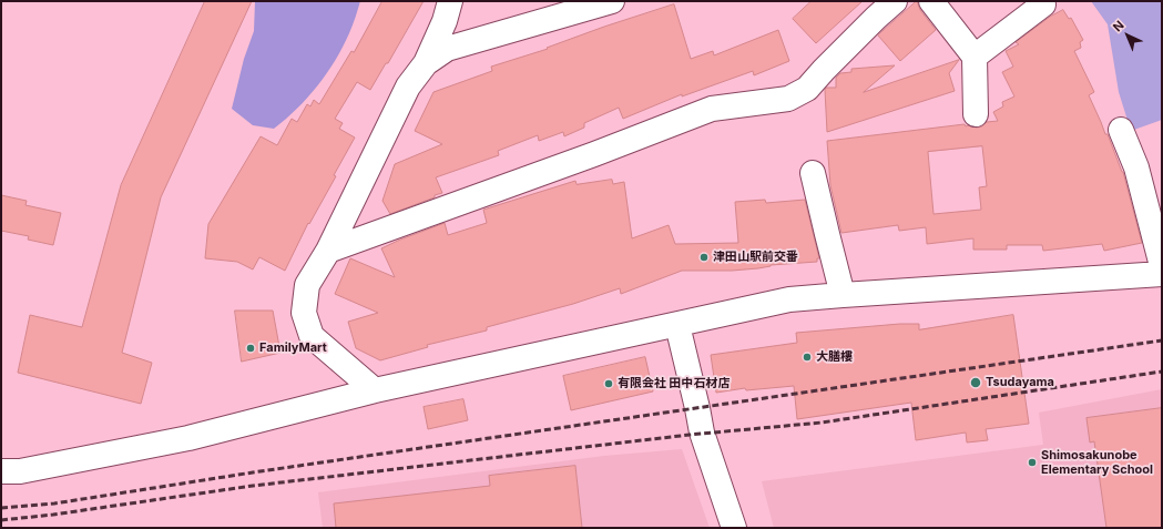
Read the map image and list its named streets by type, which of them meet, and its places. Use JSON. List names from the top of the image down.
{
  "places": [
    "津田山駅前交番",
    "FamilyMart",
    "大膳樓",
    "Tsudayama",
    "有限会社 田中石材店",
    "Shimosakunobe Elementary School"
  ],
  "north": "top left"
}
